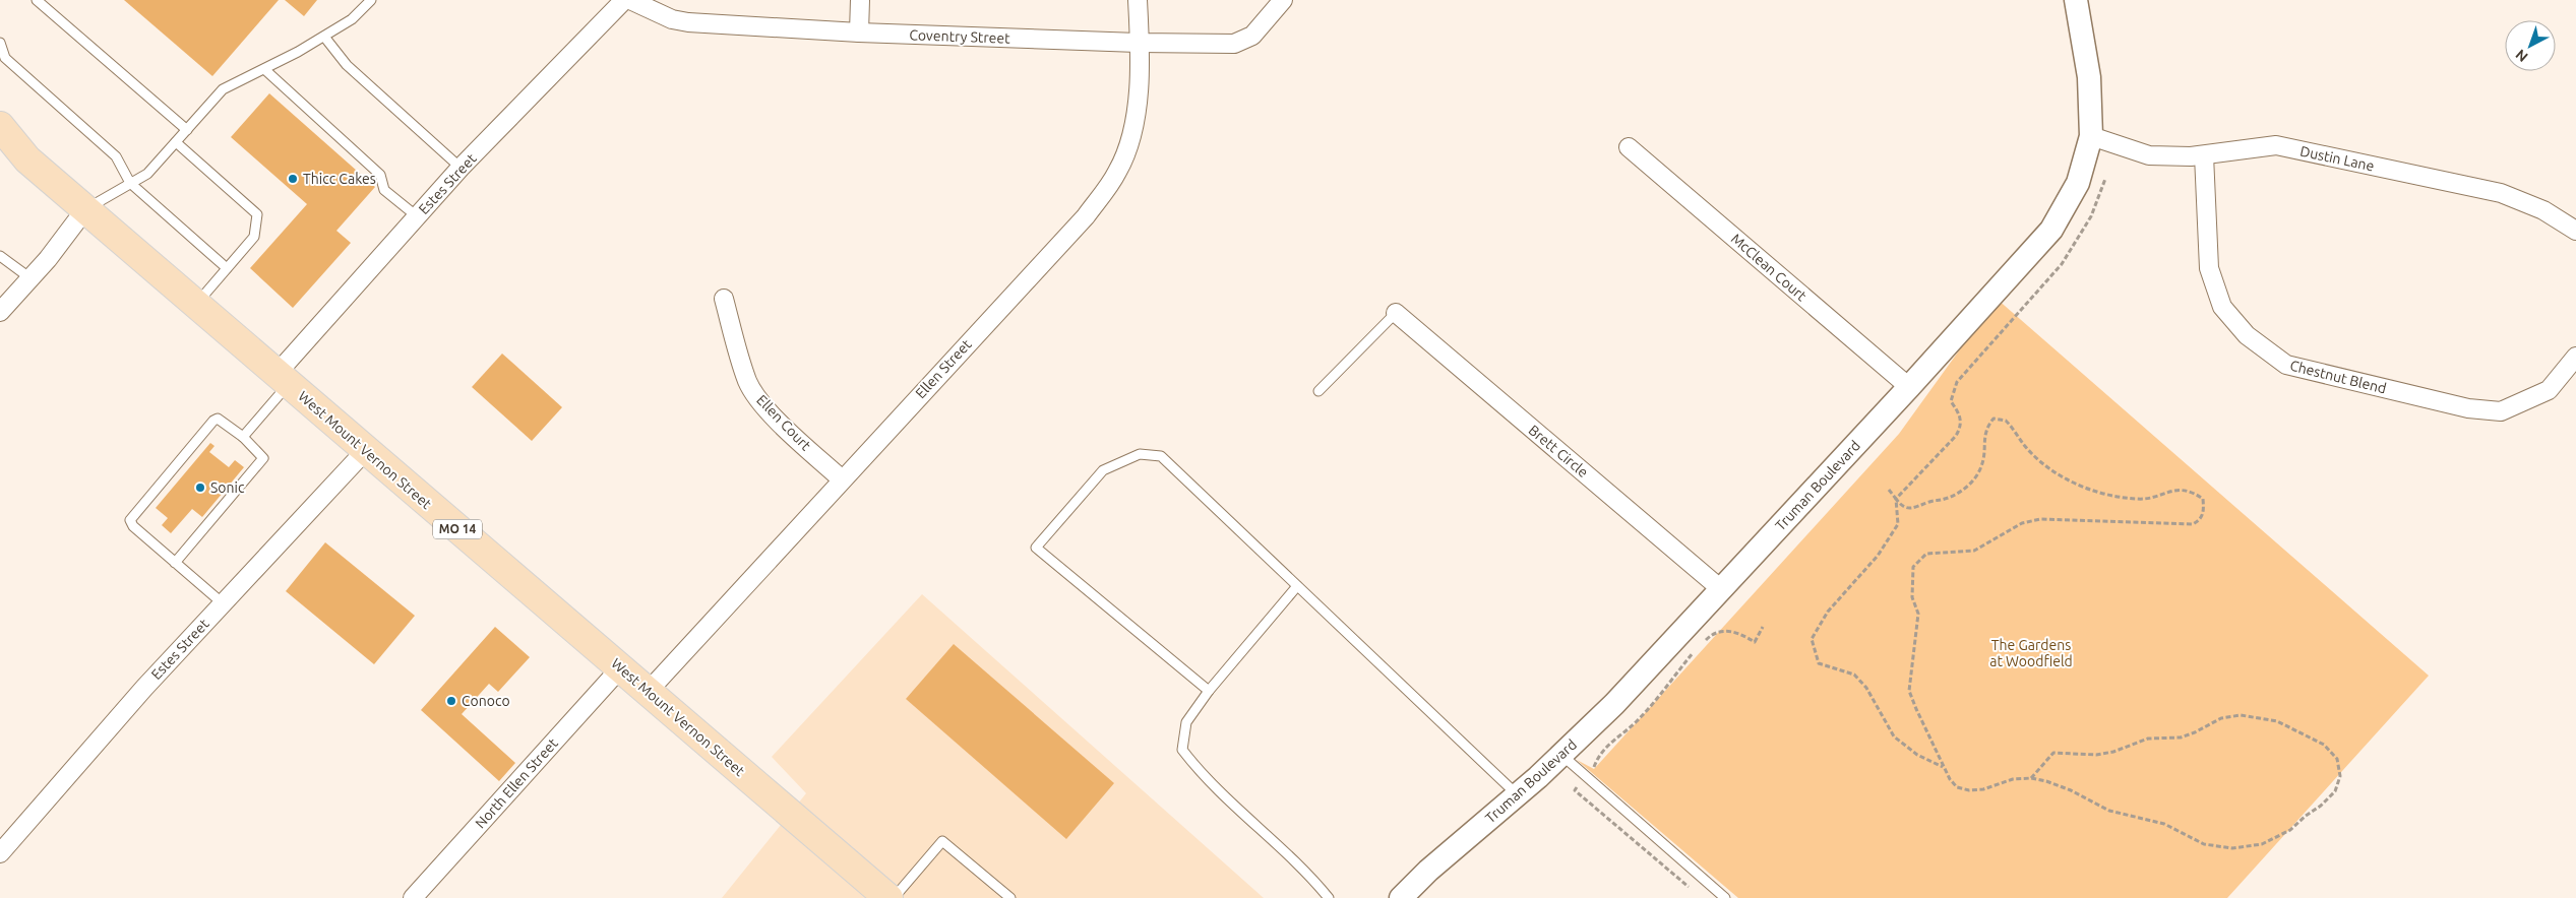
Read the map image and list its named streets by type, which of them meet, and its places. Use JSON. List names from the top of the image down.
{
  "streets": {
    "main road": ["West Mount Vernon Street", "MO 14"],
    "street": [
      "Coventry Street",
      "Dustin Lane",
      "Estes Street",
      "McClean Court",
      "Ellen Street",
      "Chestnut Blend",
      "Ellen Court",
      "Brett Circle",
      "Truman Boulevard",
      "North Ellen Street"
    ]
  },
  "crossings": [
    ["Coventry Street", "Ellen Street"],
    ["Dustin Lane", "Chestnut Blend"],
    ["Dustin Lane", "Truman Boulevard"],
    ["Estes Street", "West Mount Vernon Street"],
    ["McClean Court", "Truman Boulevard"],
    ["Ellen Street", "Ellen Court"],
    ["Ellen Street", "West Mount Vernon Street"],
    ["West Mount Vernon Street", "North Ellen Street"],
    ["Brett Circle", "Truman Boulevard"]
  ],
  "parks": ["The Gardens at Woodfield"],
  "places": ["Thicc Cakes", "Sonic", "Conoco"],
  "north": "bottom left"
}
